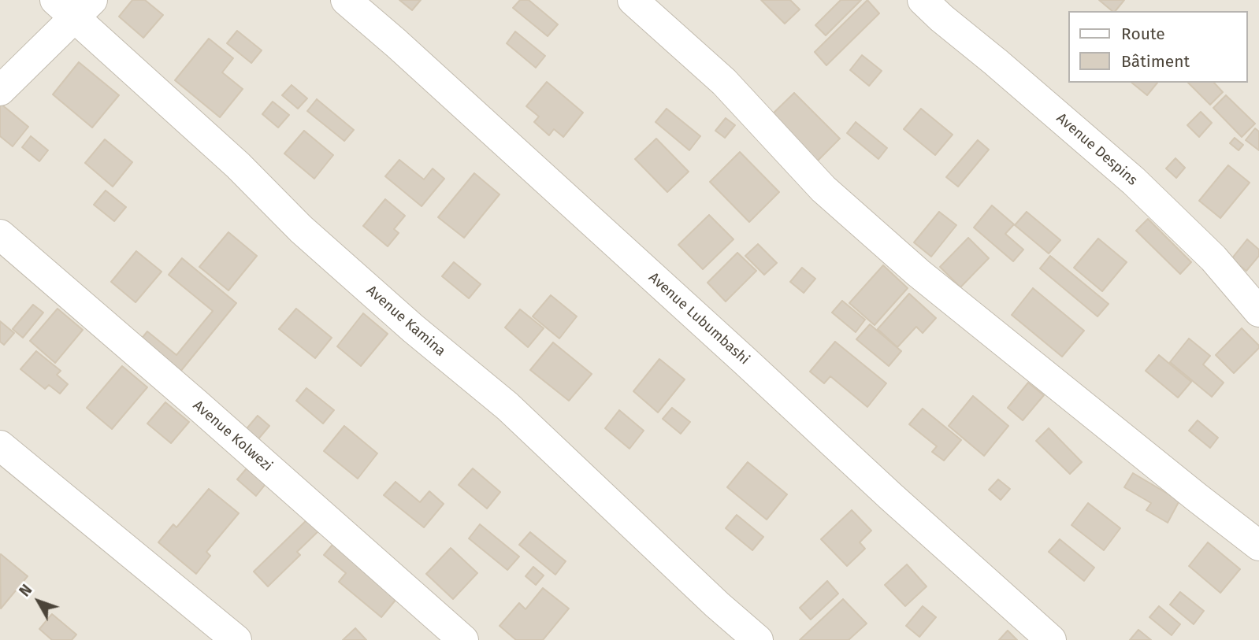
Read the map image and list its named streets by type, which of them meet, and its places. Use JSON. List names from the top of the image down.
{
  "streets": {
    "street": [
      "Avenue Despins",
      "Avenue Lubumbashi",
      "Avenue Kamina",
      "Avenue Kolwezi"
    ]
  },
  "legend": ["Route", "Bâtiment"],
  "north": "top left"
}
